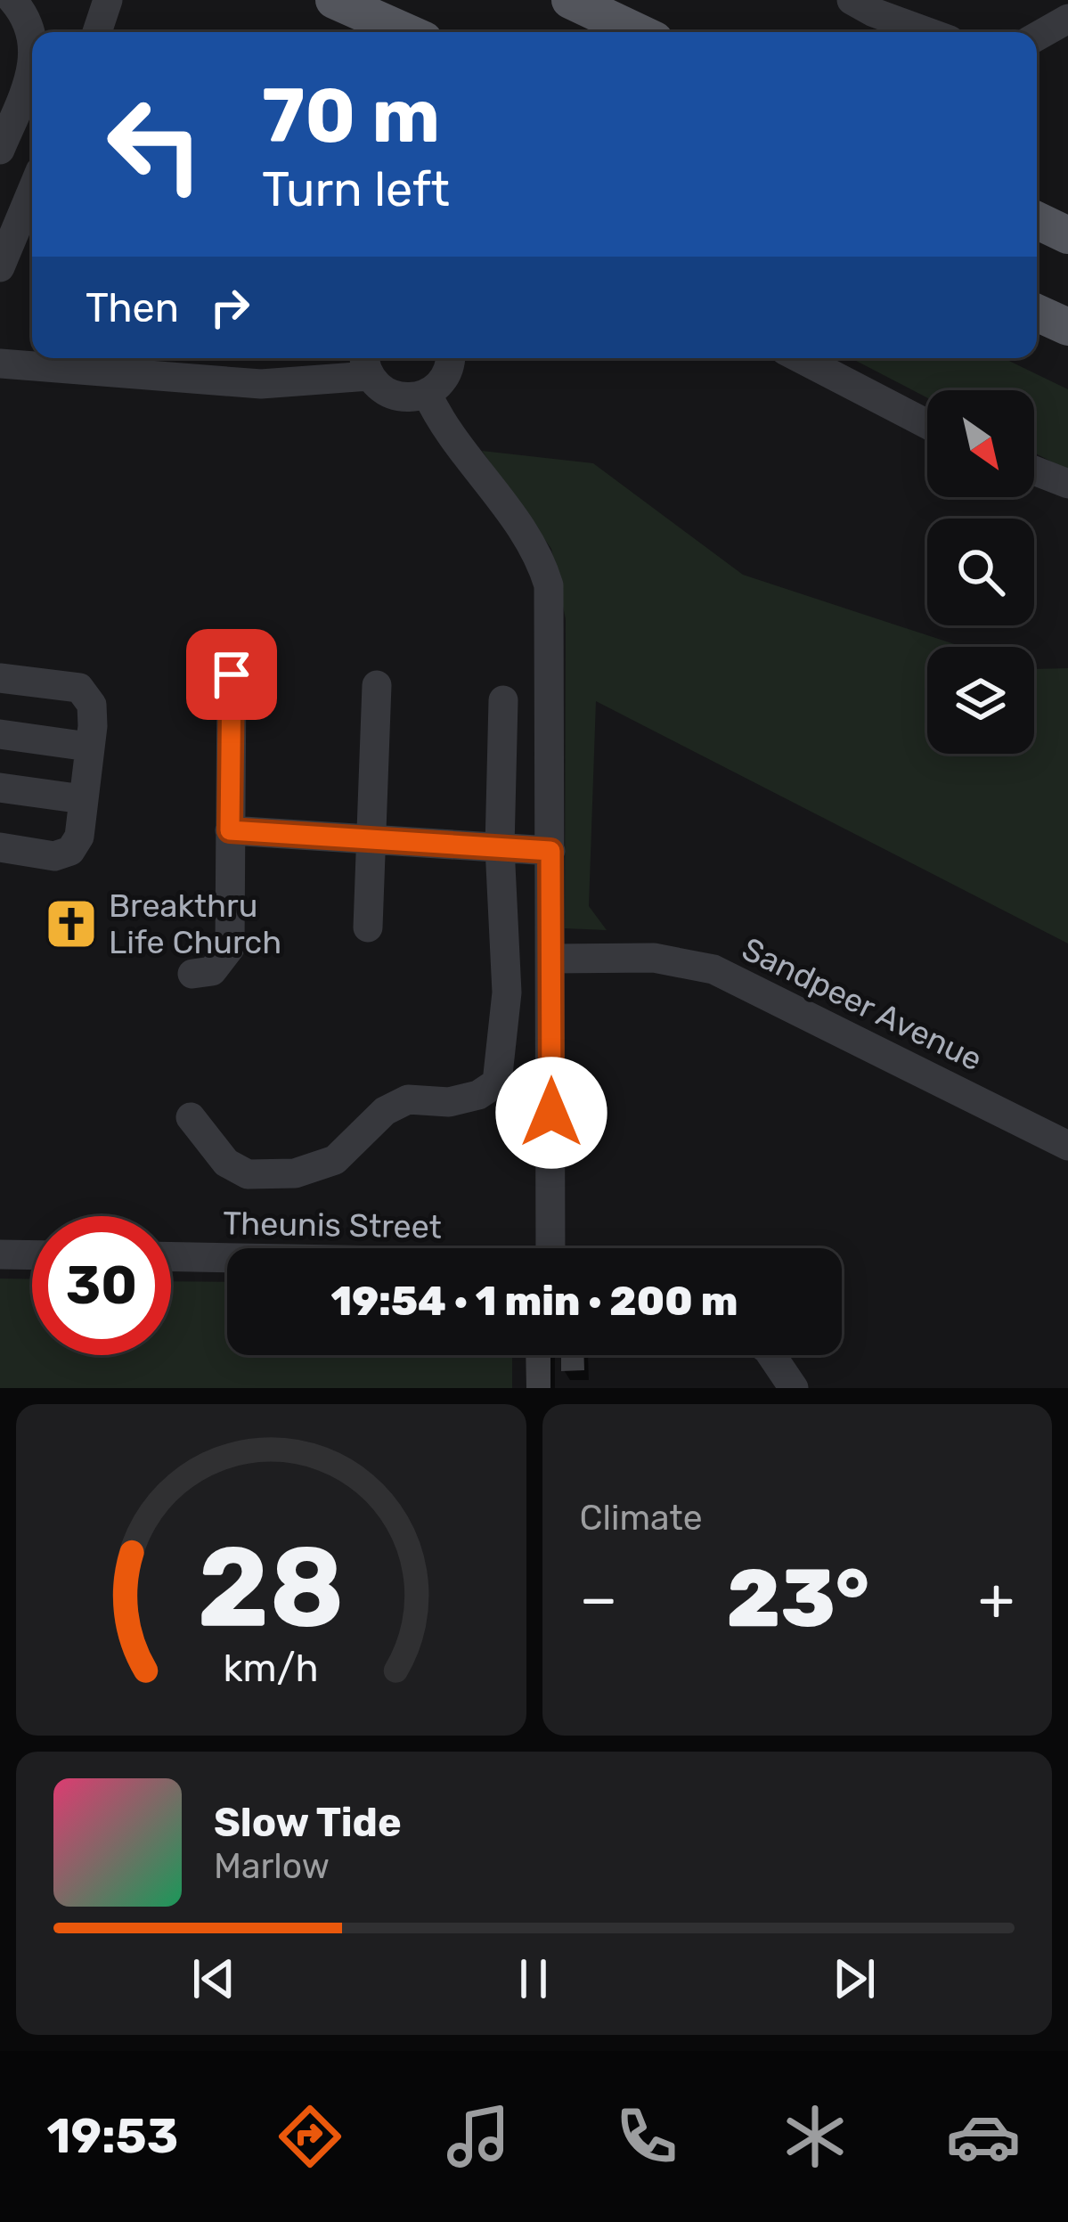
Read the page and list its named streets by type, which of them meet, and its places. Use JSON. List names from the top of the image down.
{
  "streets": {
    "street": ["Sandpeer Avenue", "Theunis Street"]
  },
  "places": {
    "church": ["Breakthru Life Church"]
  },
  "north": "bottom right",
  "page": {
    "turn": ["70 m", "Turn left"],
    "then": "Then",
    "limit": "30",
    "trip": "19:54 · 1 min · 200 m",
    "tile": "Climate",
    "heat": ["−", "23°", "+"],
    "song": ["Slow Tide", "Marlow"],
    "tabs": "19:53",
    "gauge": ["28", "km/h"]
  }
}
